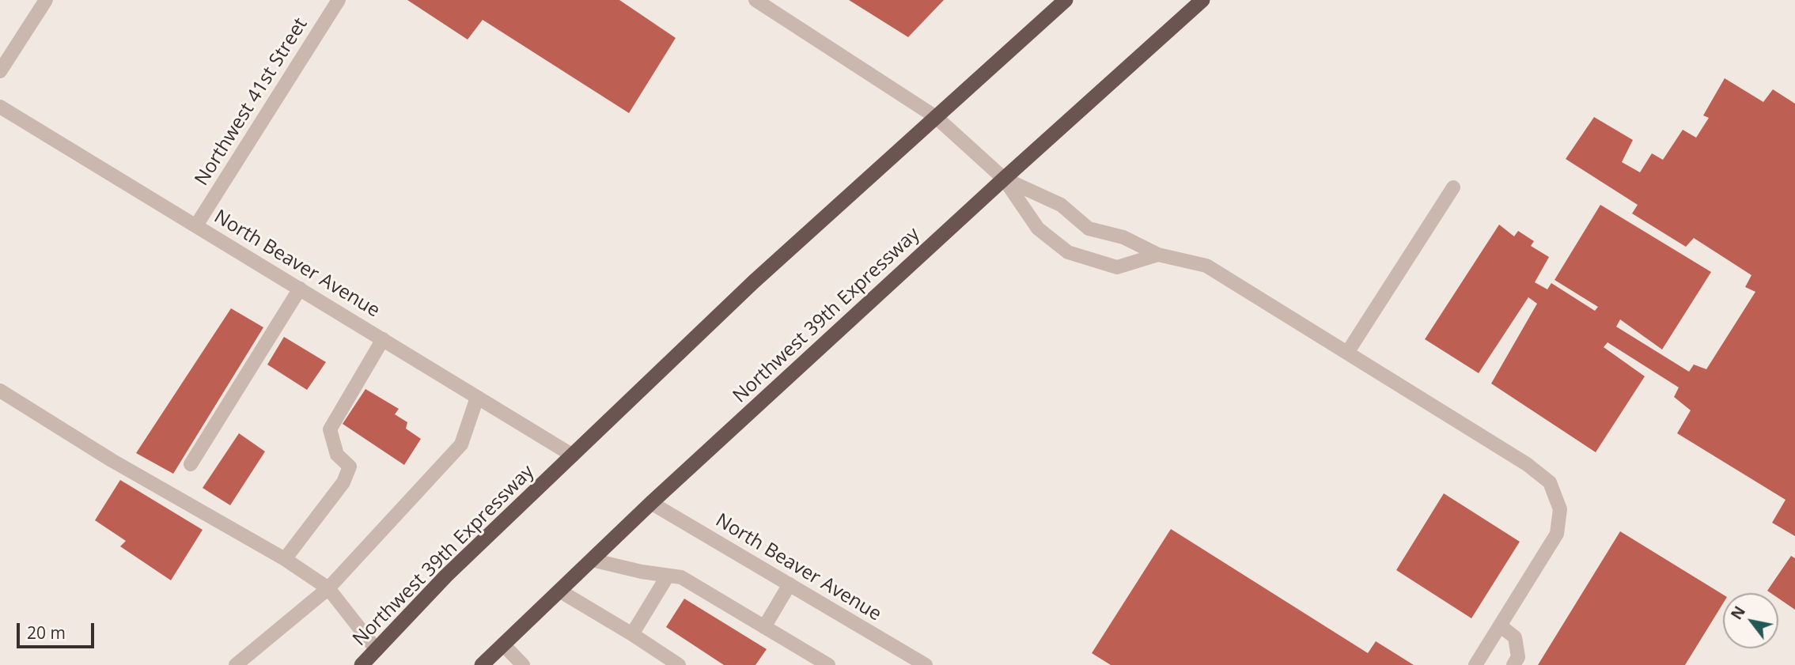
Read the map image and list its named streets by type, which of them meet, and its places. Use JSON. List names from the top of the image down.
{
  "streets": {
    "highway": ["Northwest 39th Expressway"],
    "street": ["Northwest 41st Street", "North Beaver Avenue"]
  },
  "crossings": [
    ["Northwest 41st Street", "North Beaver Avenue"],
    ["North Beaver Avenue", "Northwest 39th Expressway"]
  ],
  "scale_bar": "20 m",
  "north": "top left"
}
